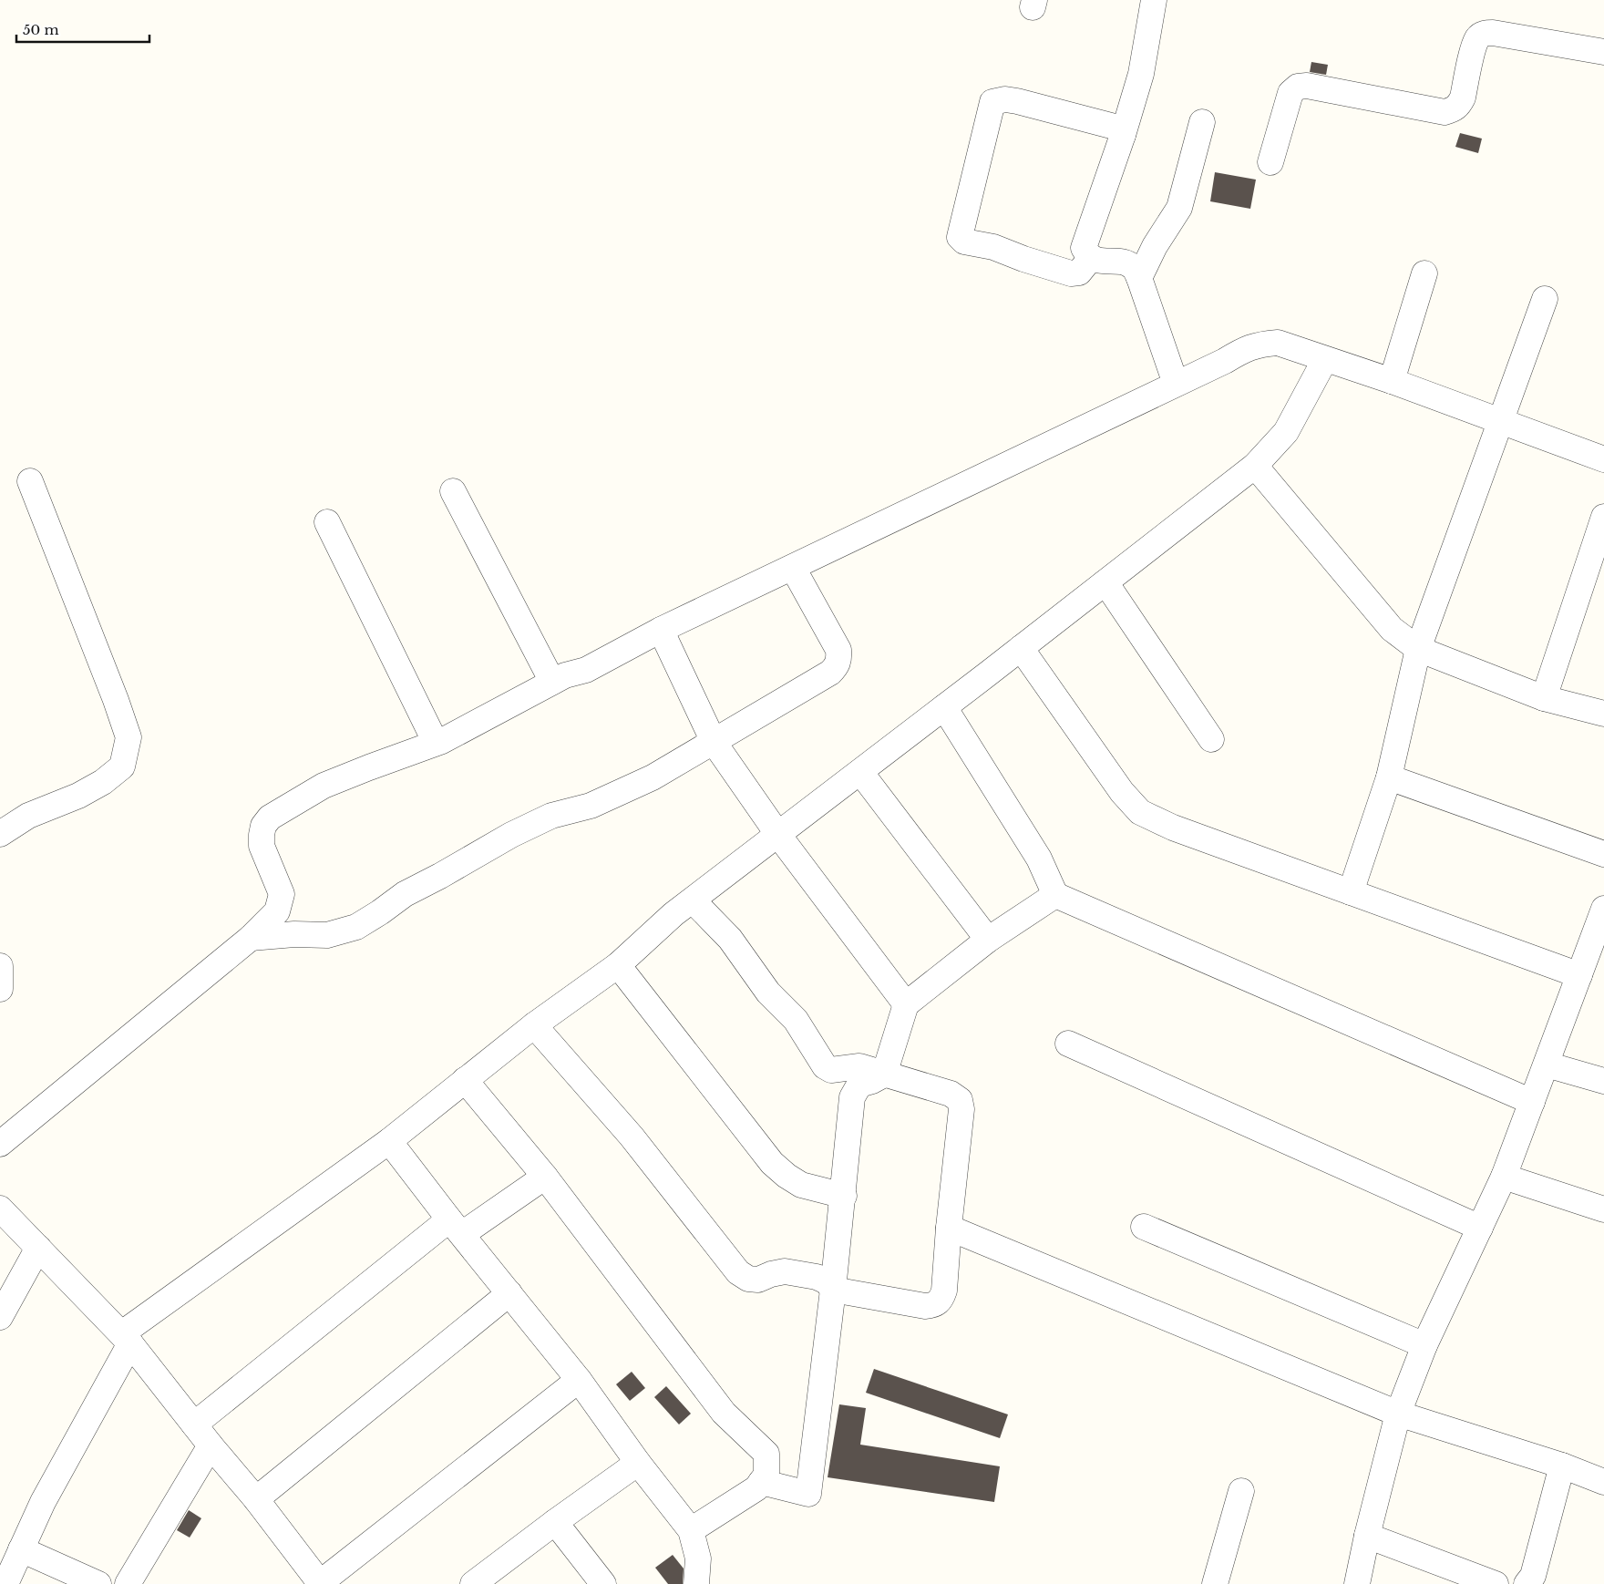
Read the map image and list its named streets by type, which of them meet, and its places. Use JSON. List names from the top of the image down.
{
  "scale_bar": "50 m"
}
